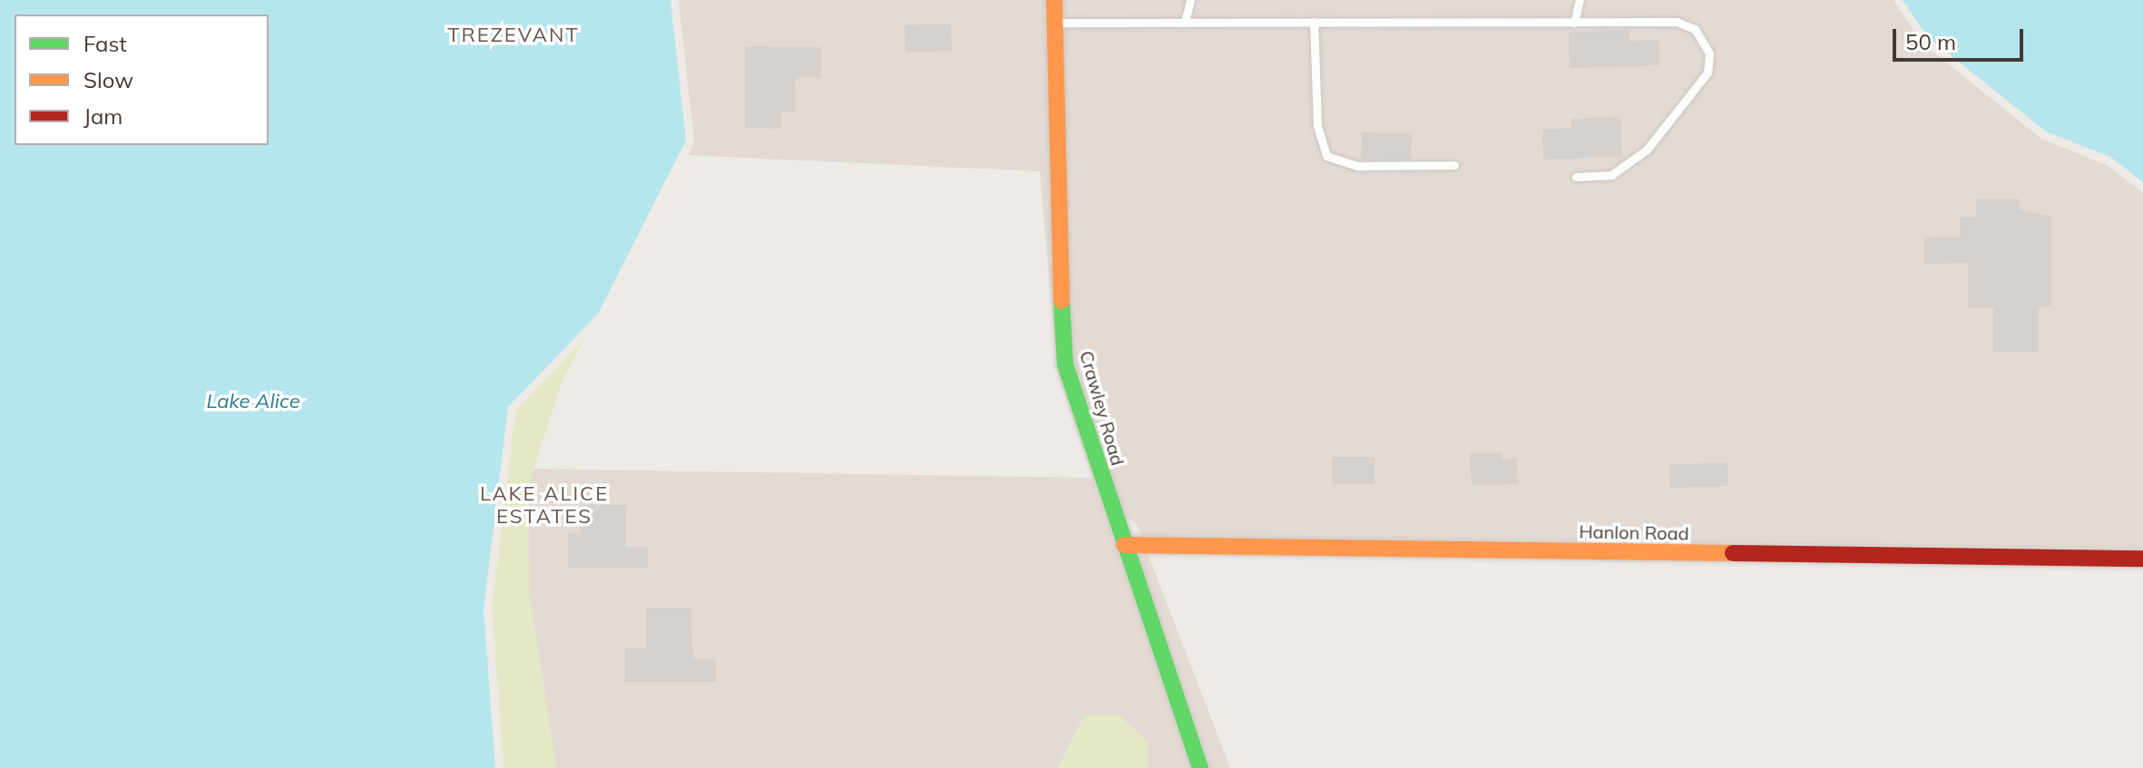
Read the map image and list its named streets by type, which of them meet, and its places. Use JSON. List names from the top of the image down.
{
  "streets": {
    "street": ["Crawley Road", "Hanlon Road"]
  },
  "crossings": [
    ["Crawley Road", "Hanlon Road"]
  ],
  "districts": ["TREZEVANT", "LAKE ALICE ESTATES"],
  "water": ["Lake Alice"],
  "legend": ["Fast", "Slow", "Jam"],
  "scale_bar": "50 m"
}
